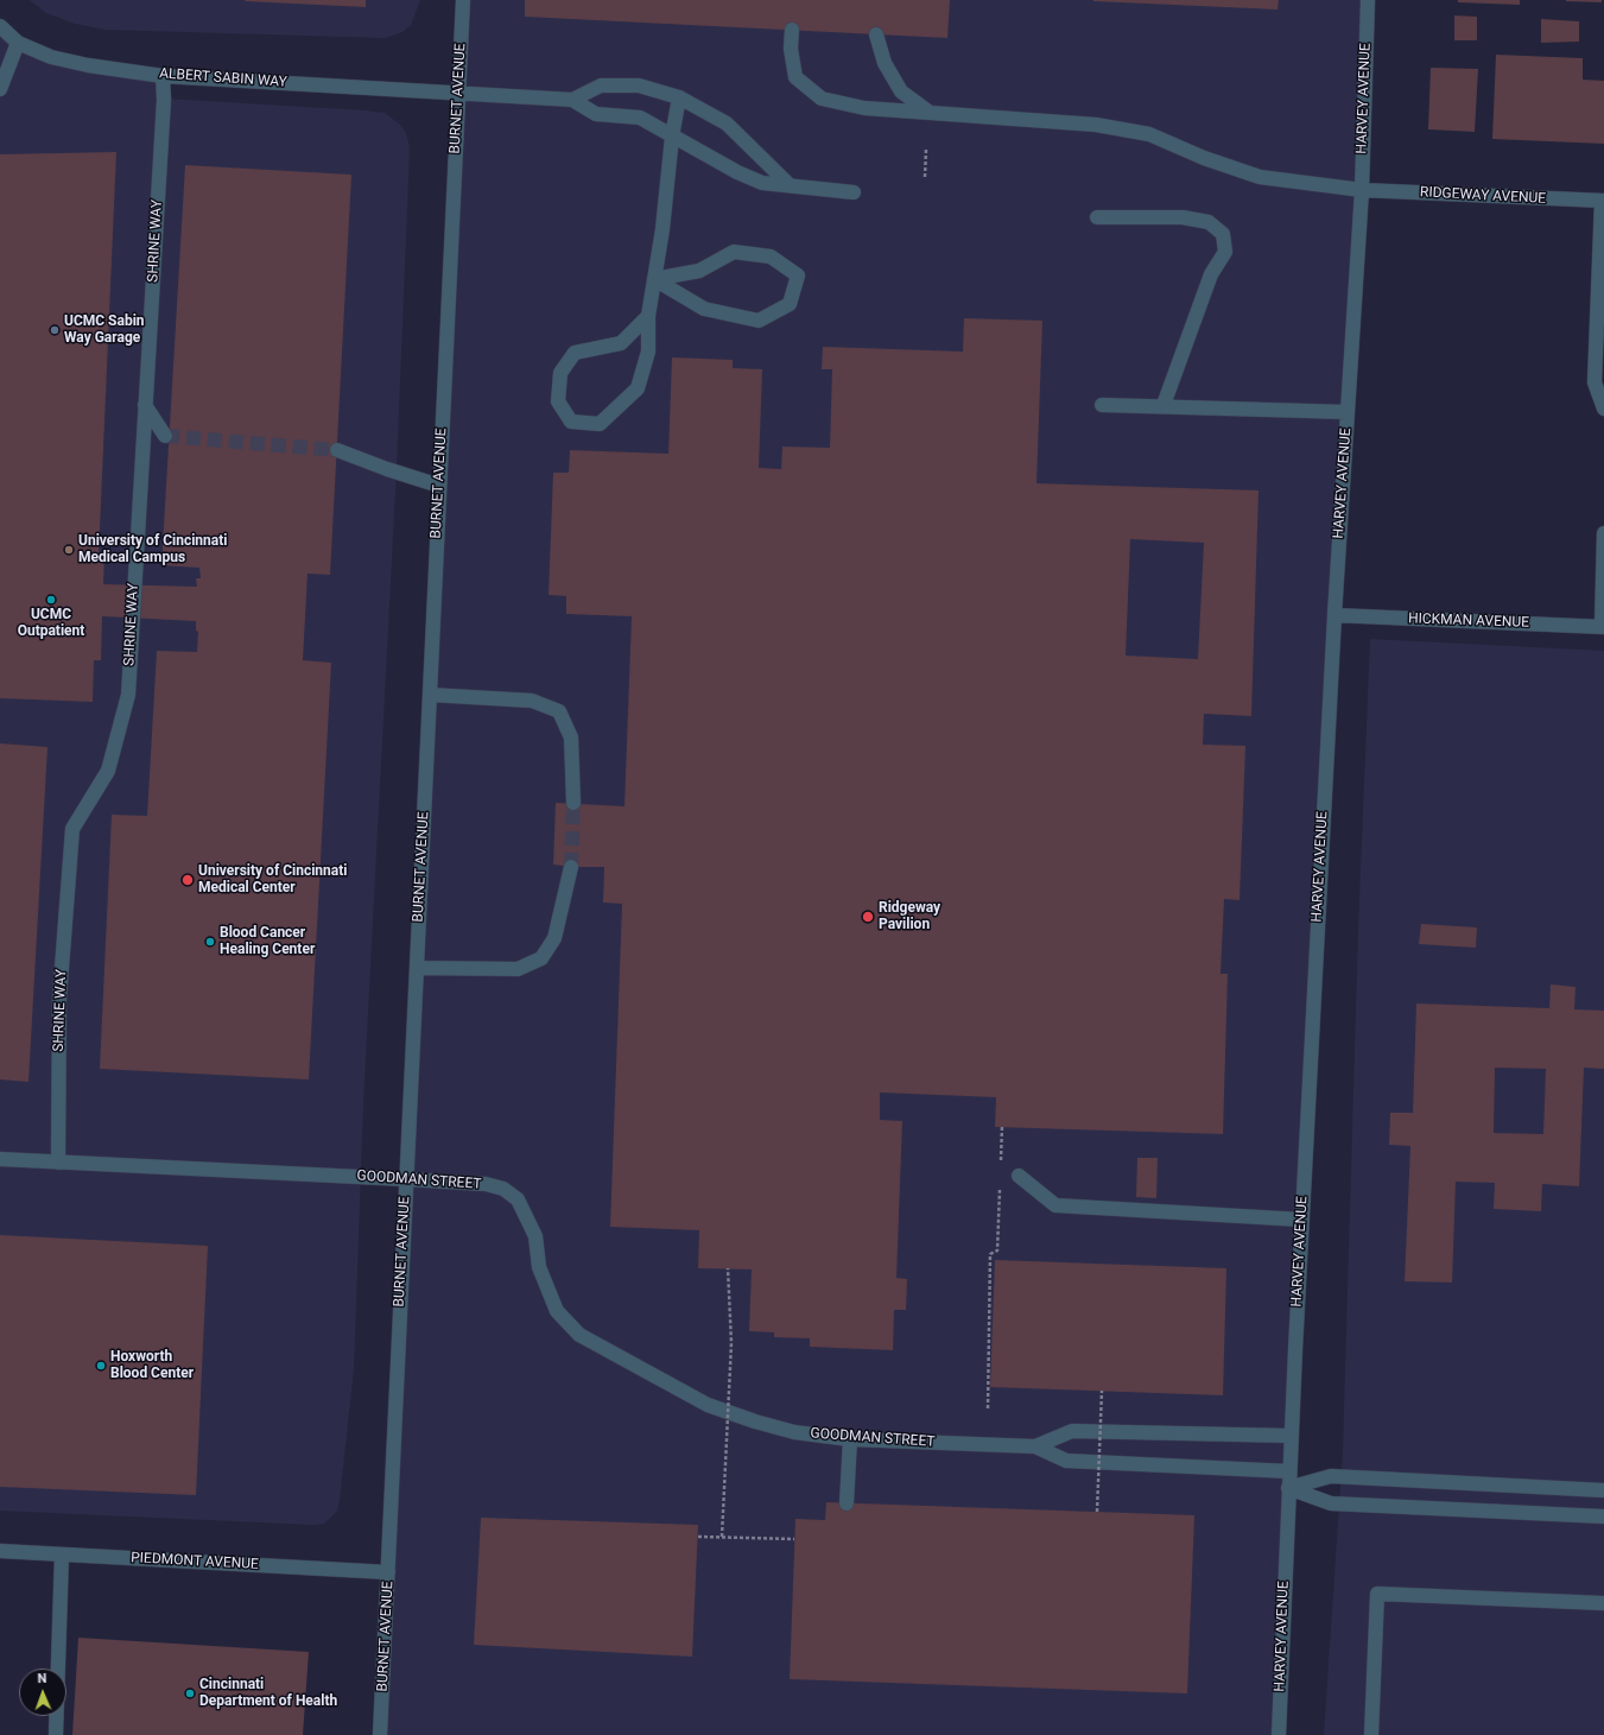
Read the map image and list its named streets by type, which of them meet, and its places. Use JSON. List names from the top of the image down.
{
  "streets": {
    "street": [
      "ALBERT SABIN WAY",
      "BURNET AVENUE",
      "HARVEY AVENUE",
      "RIDGEWAY AVENUE",
      "SHRINE WAY",
      "HICKMAN AVENUE",
      "GOODMAN STREET",
      "PIEDMONT AVENUE"
    ]
  },
  "crossings": [
    ["ALBERT SABIN WAY", "BURNET AVENUE"],
    ["ALBERT SABIN WAY", "SHRINE WAY"],
    ["BURNET AVENUE", "GOODMAN STREET"],
    ["BURNET AVENUE", "PIEDMONT AVENUE"],
    ["HARVEY AVENUE", "RIDGEWAY AVENUE"],
    ["HARVEY AVENUE", "HICKMAN AVENUE"],
    ["HARVEY AVENUE", "GOODMAN STREET"],
    ["SHRINE WAY", "GOODMAN STREET"]
  ],
  "places": [
    "UCMC Sabin Way Garage",
    "University of Cincinnati Medical Campus",
    "UCMC Outpatient",
    "University of Cincinnati Medical Center",
    "Ridgeway Pavilion",
    "Blood Cancer Healing Center",
    "Hoxworth Blood Center",
    "Cincinnati Department of Health"
  ],
  "north": "top"
}
